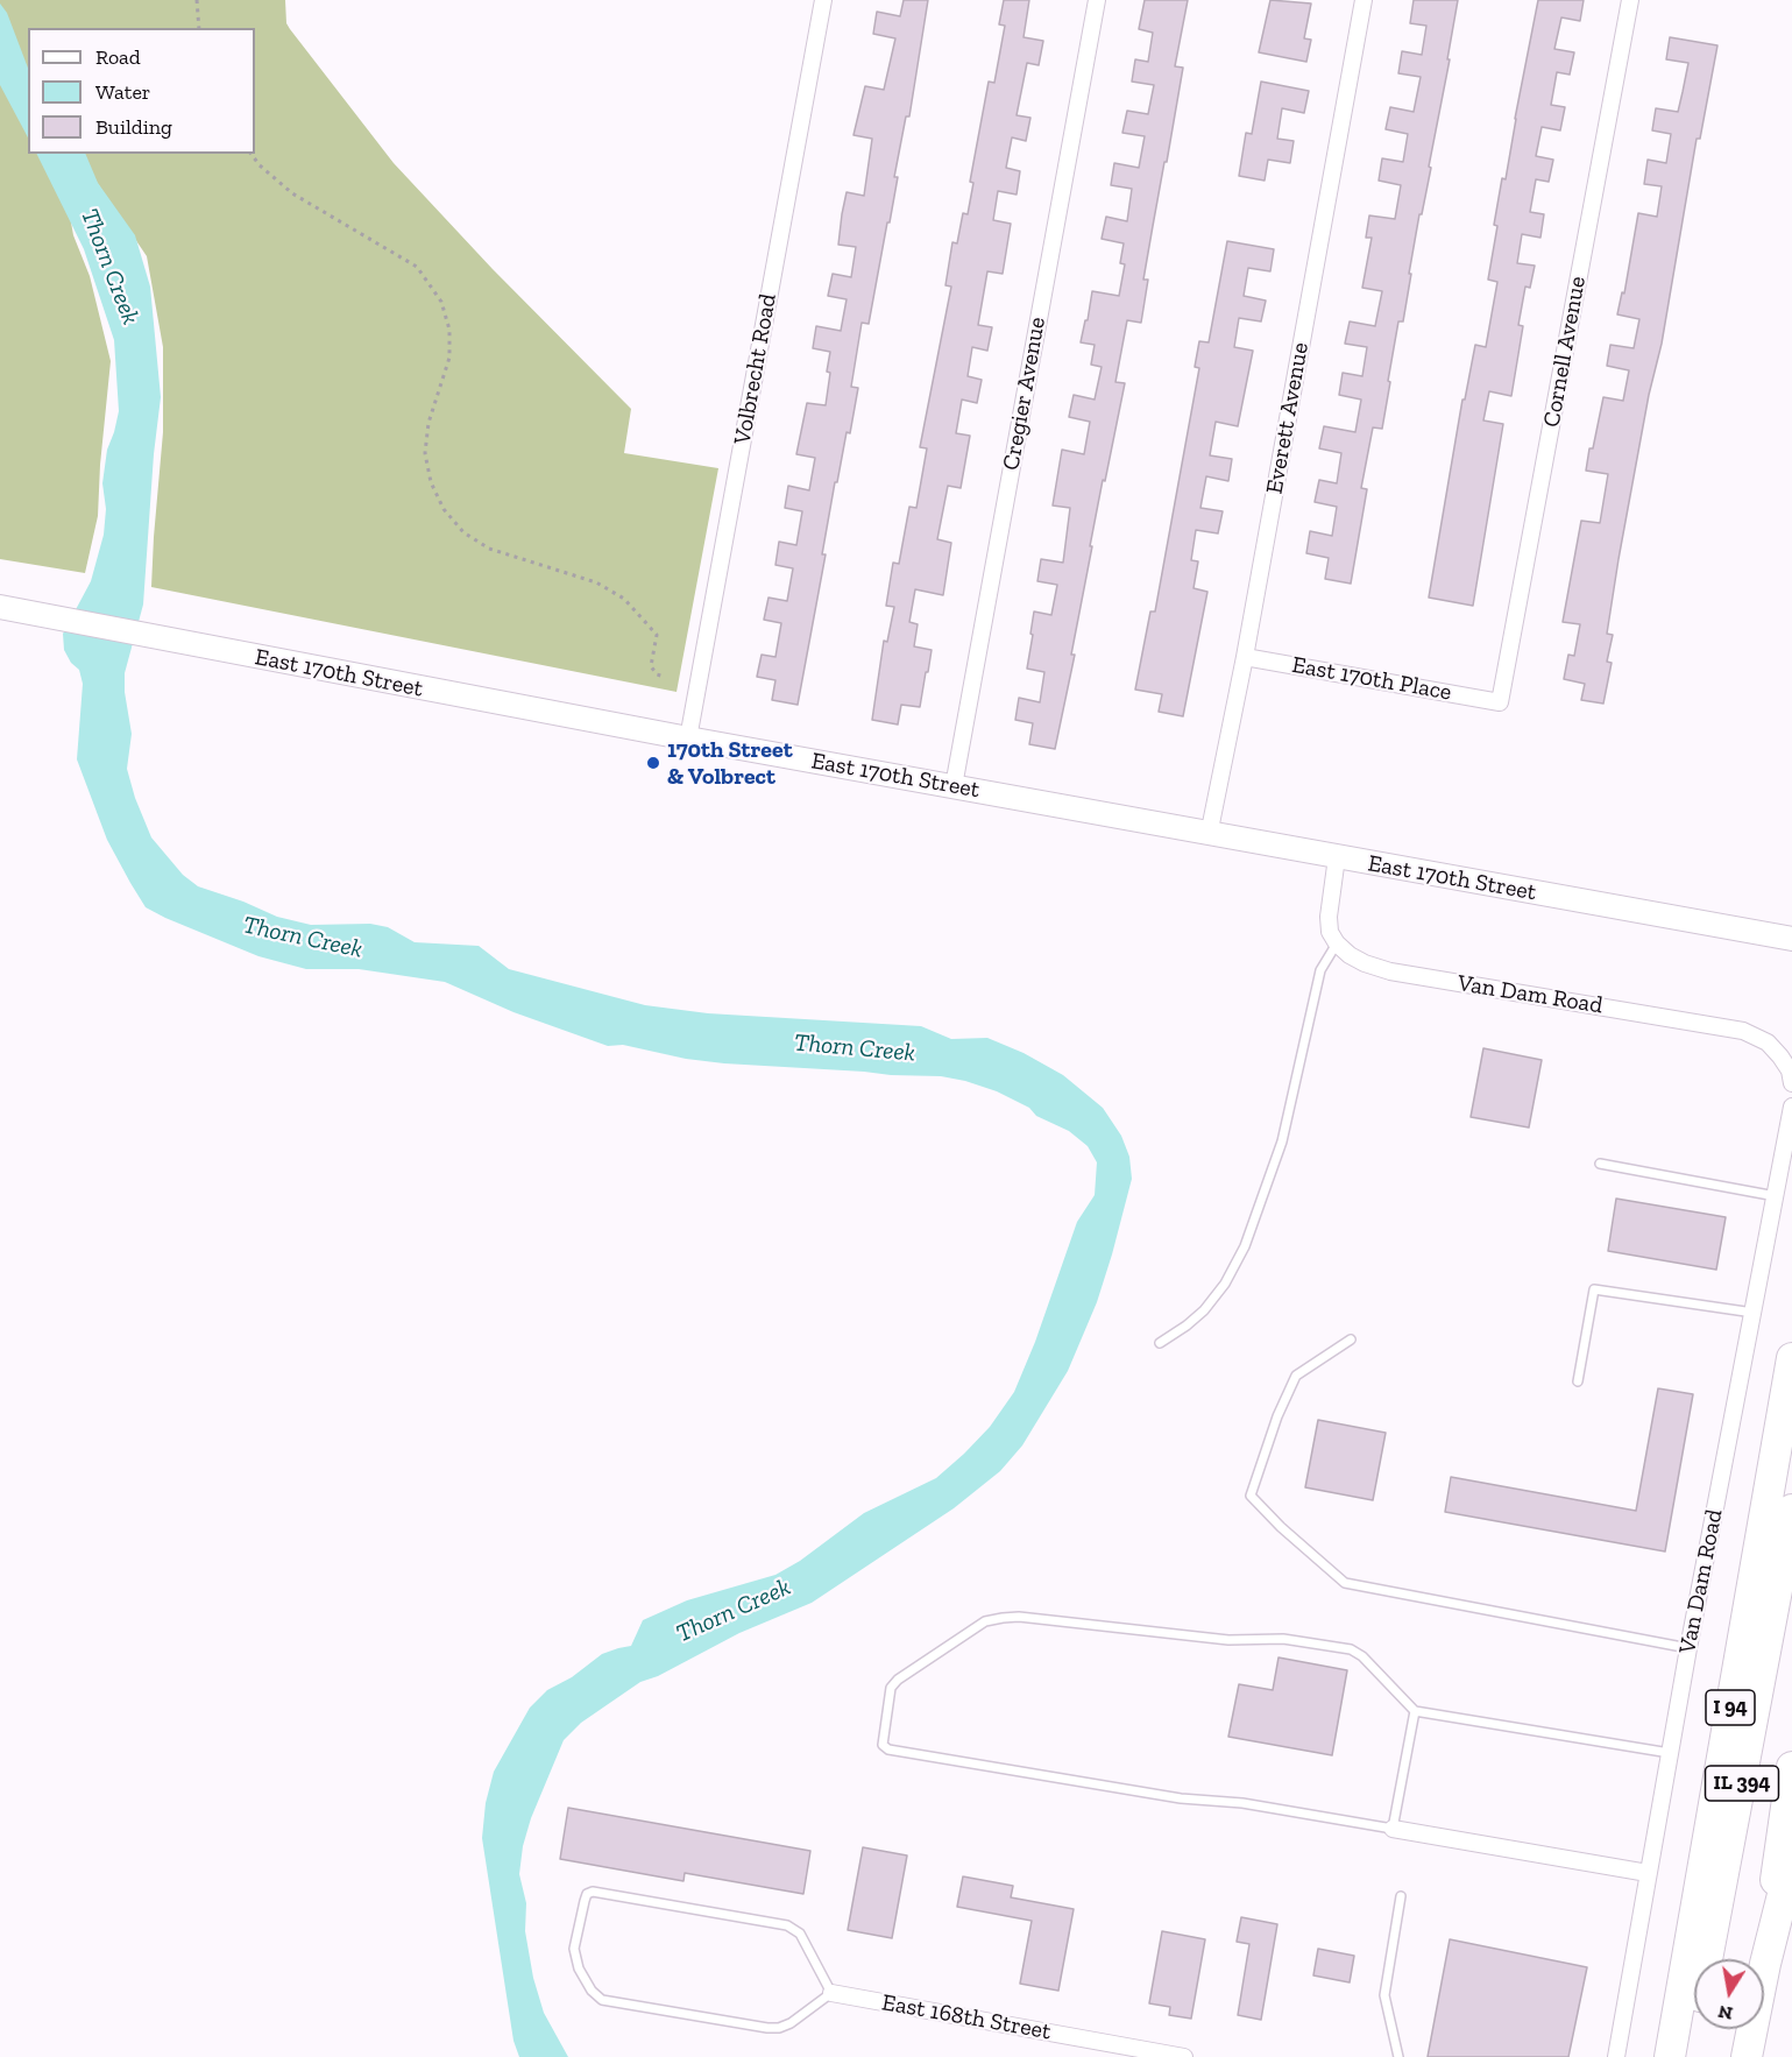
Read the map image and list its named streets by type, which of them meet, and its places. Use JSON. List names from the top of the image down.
{
  "streets": {
    "highway": ["I 94", "IL 394"],
    "street": [
      "Cornell Avenue",
      "Volbrecht Road",
      "Cregier Avenue",
      "Everett Avenue",
      "East 170th Street",
      "East 170th Place",
      "Van Dam Road",
      "East 168th Street"
    ]
  },
  "crossings": [
    ["Cornell Avenue", "East 170th Place"],
    ["Volbrecht Road", "East 170th Street"],
    ["Cregier Avenue", "East 170th Street"],
    ["Everett Avenue", "East 170th Street"],
    ["Everett Avenue", "East 170th Place"]
  ],
  "water": ["Thorn Creek"],
  "places": ["170th Street & Volbrect"],
  "legend": ["Road", "Water", "Building"],
  "north": "bottom"
}
